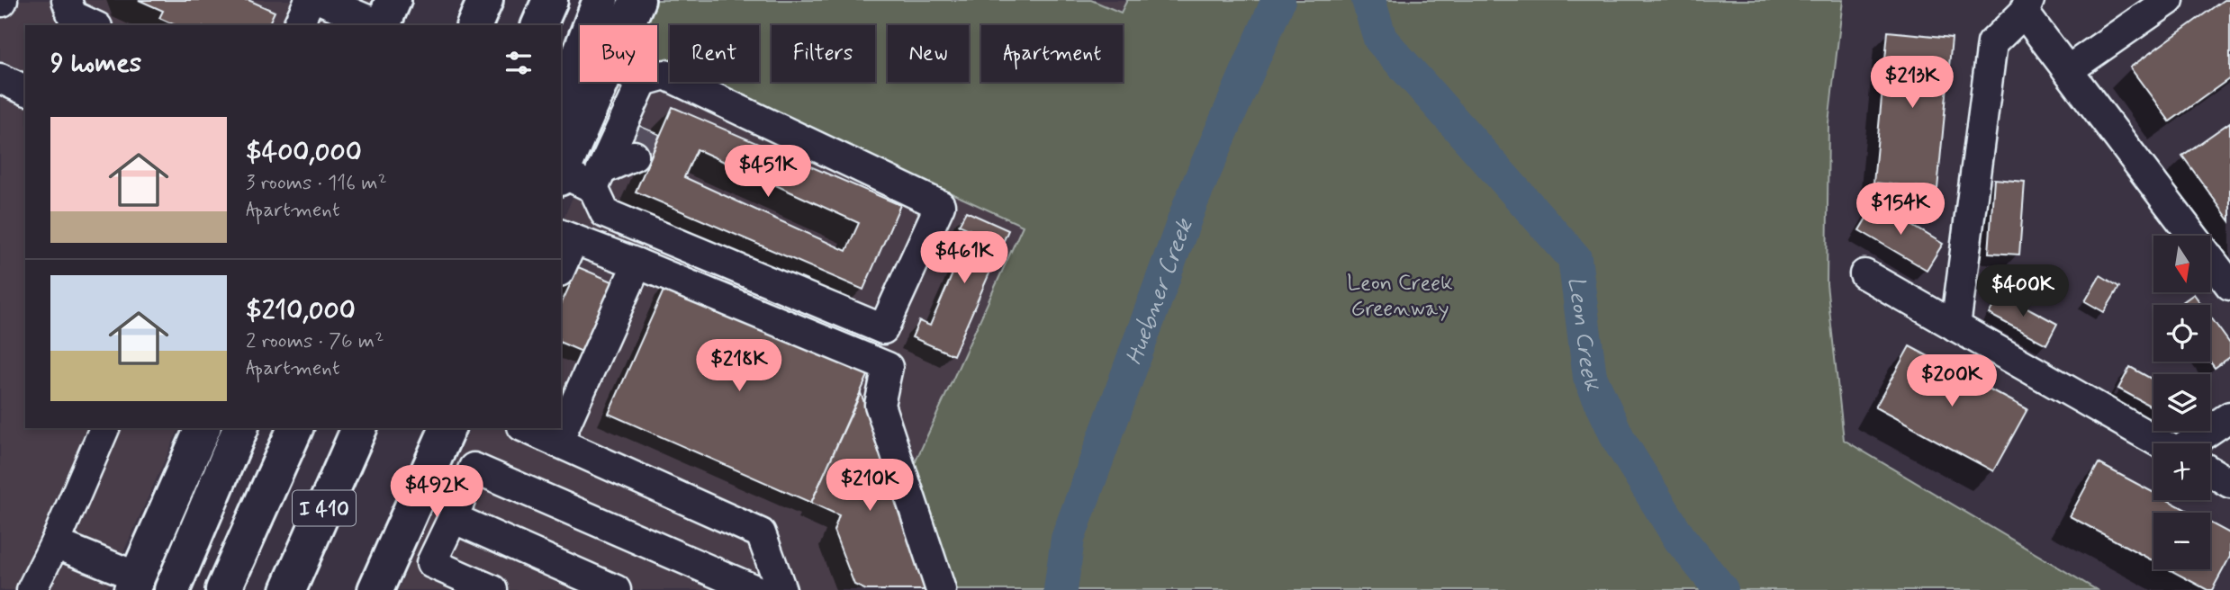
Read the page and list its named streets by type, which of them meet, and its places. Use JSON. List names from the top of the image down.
{
  "streets": {
    "main road": ["I 410"]
  },
  "water": ["Huebner Creek", "Leon Creek"],
  "parks": ["Leon Creek Greenway"],
  "north": "bottom",
  "page": {
    "chip": [
      "Buy",
      "Rent",
      "Filters",
      "New",
      "Apartment"
    ],
    "heading": "9 homes",
    "price": [
      "$213K",
      "$451K",
      "$154K",
      "$461K",
      "$400K",
      "$218K",
      "$200K",
      "$210K",
      "$492K"
    ],
    "list": [
      {
        "name": "$400,000",
        "note": "3 rooms · 116 m² · Apartment"
      },
      {
        "name": "$210,000",
        "note": "2 rooms · 76 m² · Apartment"
      }
    ],
    "map_buttons": ["+", "−"]
  }
}
